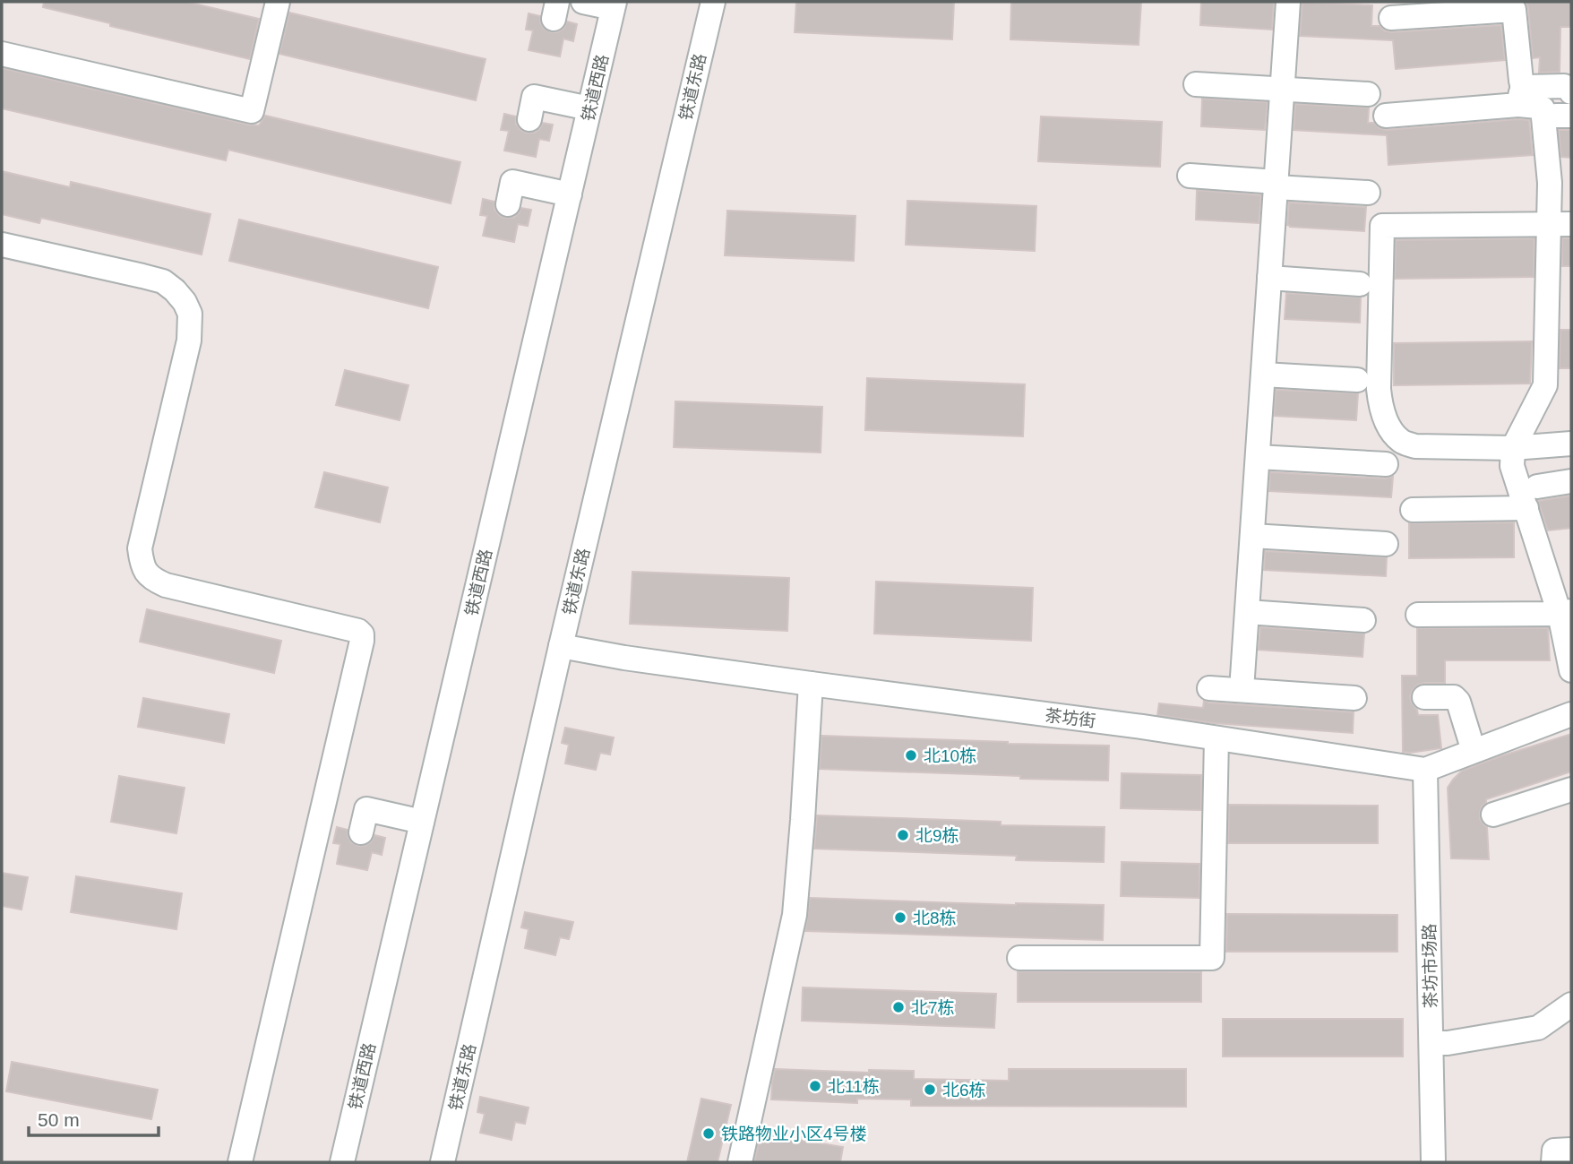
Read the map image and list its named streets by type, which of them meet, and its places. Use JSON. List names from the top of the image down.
{
  "streets": {
    "street": [
      "铁道东路",
      "铁道西路",
      "茶坊街",
      "茶坊市场路"
    ]
  },
  "crossings": [
    ["铁道东路", "茶坊街"],
    ["茶坊街", "茶坊市场路"]
  ],
  "places": [
    "北10栋",
    "北9栋",
    "北8栋",
    "北7栋",
    "北11栋",
    "北6栋",
    "铁路物业小区4号楼"
  ],
  "scale_bar": "50 m"
}
